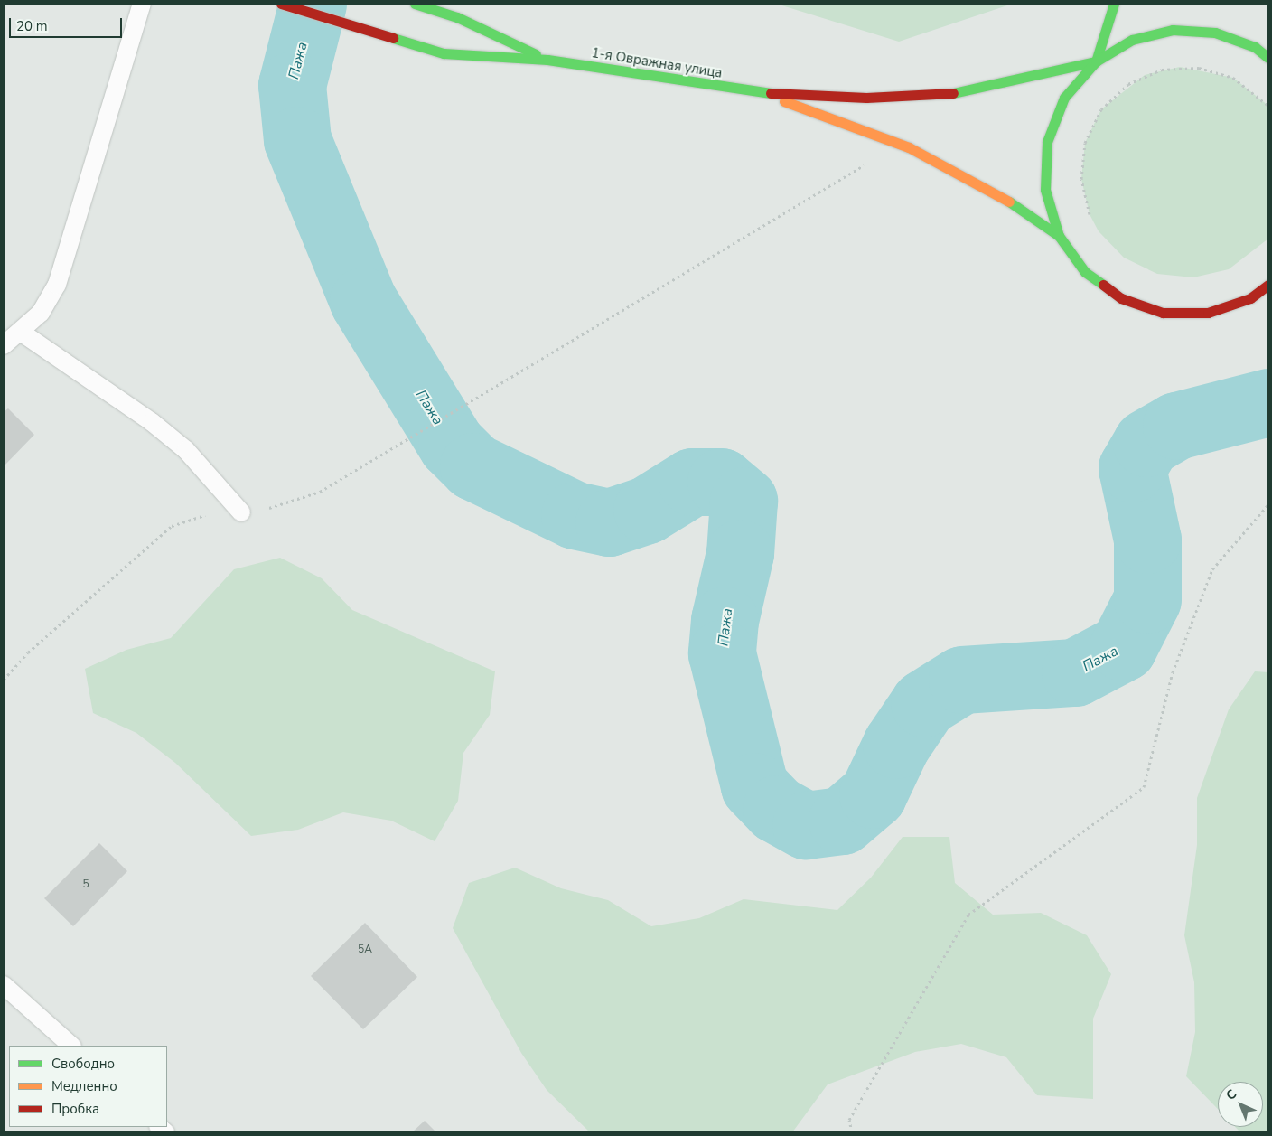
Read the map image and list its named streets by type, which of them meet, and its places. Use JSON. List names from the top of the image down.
{
  "streets": {
    "street": ["1-я Овражная улица"]
  },
  "water": ["Пажа"],
  "house_numbers": ["5", "5А"],
  "legend": ["Свободно", "Медленно", "Пробка"],
  "scale_bar": "20 m",
  "north": "top left"
}
